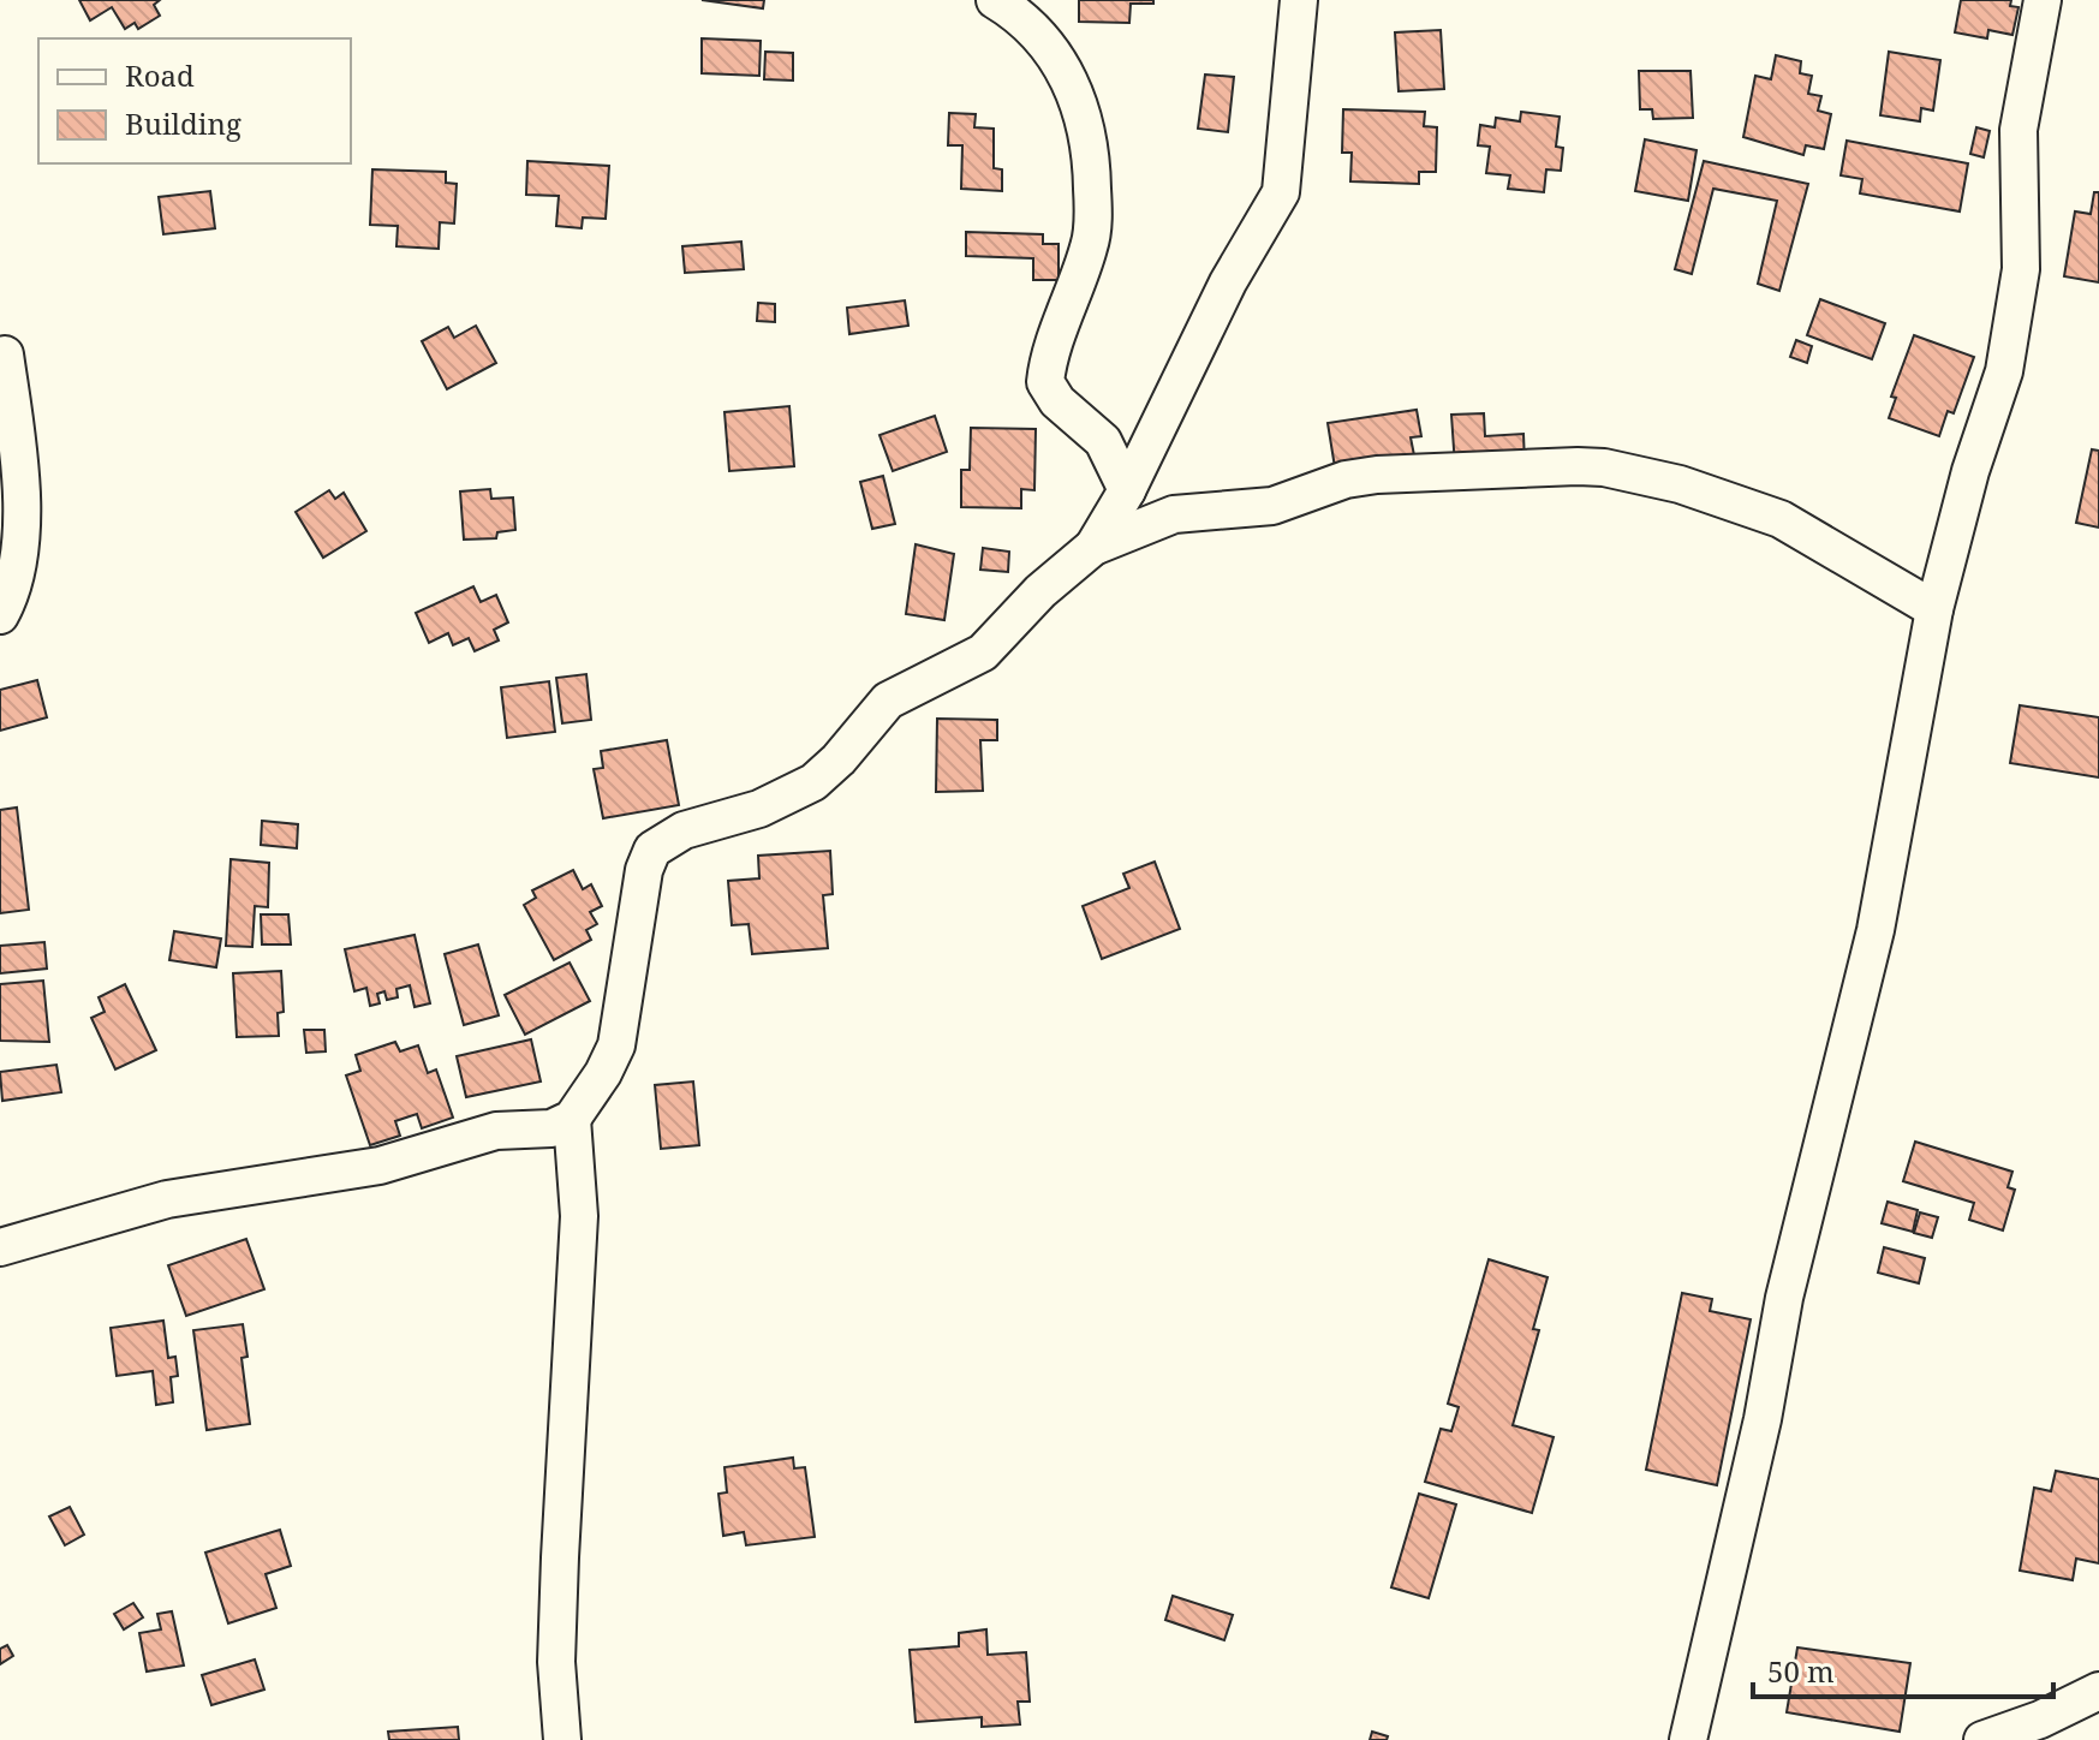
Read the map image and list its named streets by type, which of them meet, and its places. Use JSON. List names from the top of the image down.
{
  "legend": ["Road", "Building"],
  "scale_bar": "50 m"
}
